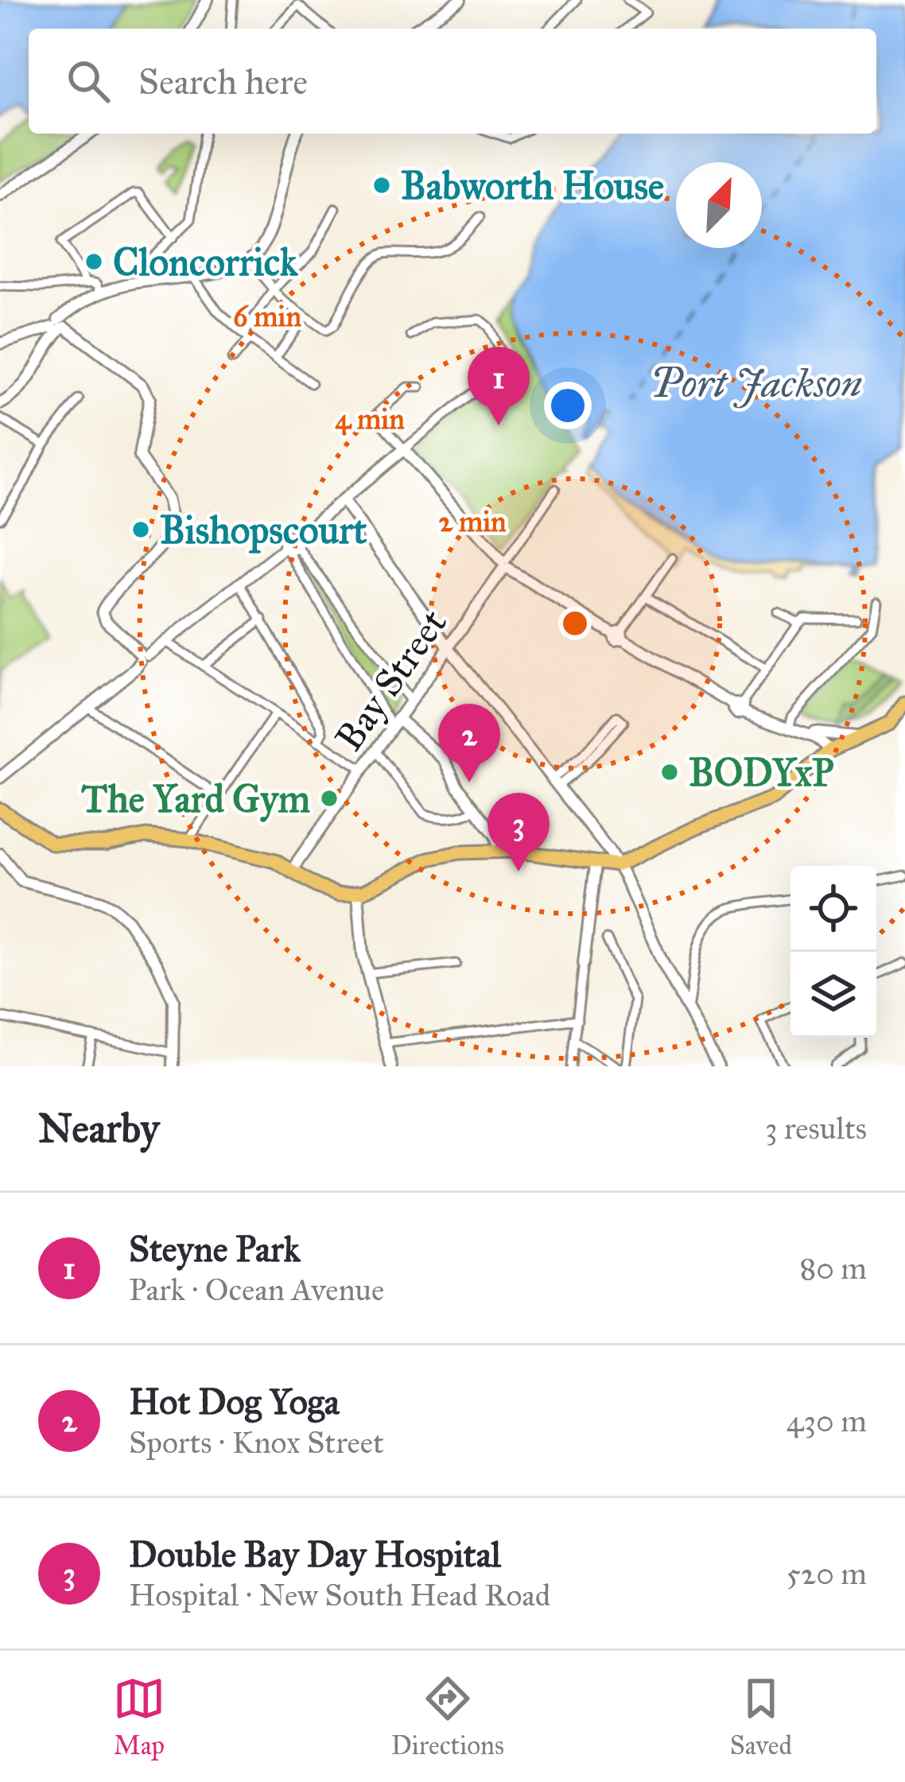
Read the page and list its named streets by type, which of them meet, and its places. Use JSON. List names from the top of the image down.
{
  "streets": {
    "street": ["Bay Street"]
  },
  "water": ["Port Jackson"],
  "places": [
    "Babworth House",
    "Cloncorrick",
    "Bishopscourt",
    "BODYxP",
    "The Yard Gym"
  ],
  "north": "top right",
  "page": {
    "search": "Search here",
    "pins": ["1", "2", "3"],
    "heading": ["Nearby", "3 results"],
    "list": [
      {
        "mark": "1",
        "name": "Steyne Park",
        "note": "Park · Ocean Avenue",
        "value": "80 m"
      },
      {
        "mark": "2",
        "name": "Hot Dog Yoga",
        "note": "Sports · Knox Street",
        "value": "430 m"
      },
      {
        "mark": "3",
        "name": "Double Bay Day Hospital",
        "note": "Hospital · New South Head Road",
        "value": "520 m"
      }
    ],
    "nav": ["Map", "Directions", "Saved"]
  },
  "rings": ["6 min", "4 min", "2 min"]
}
